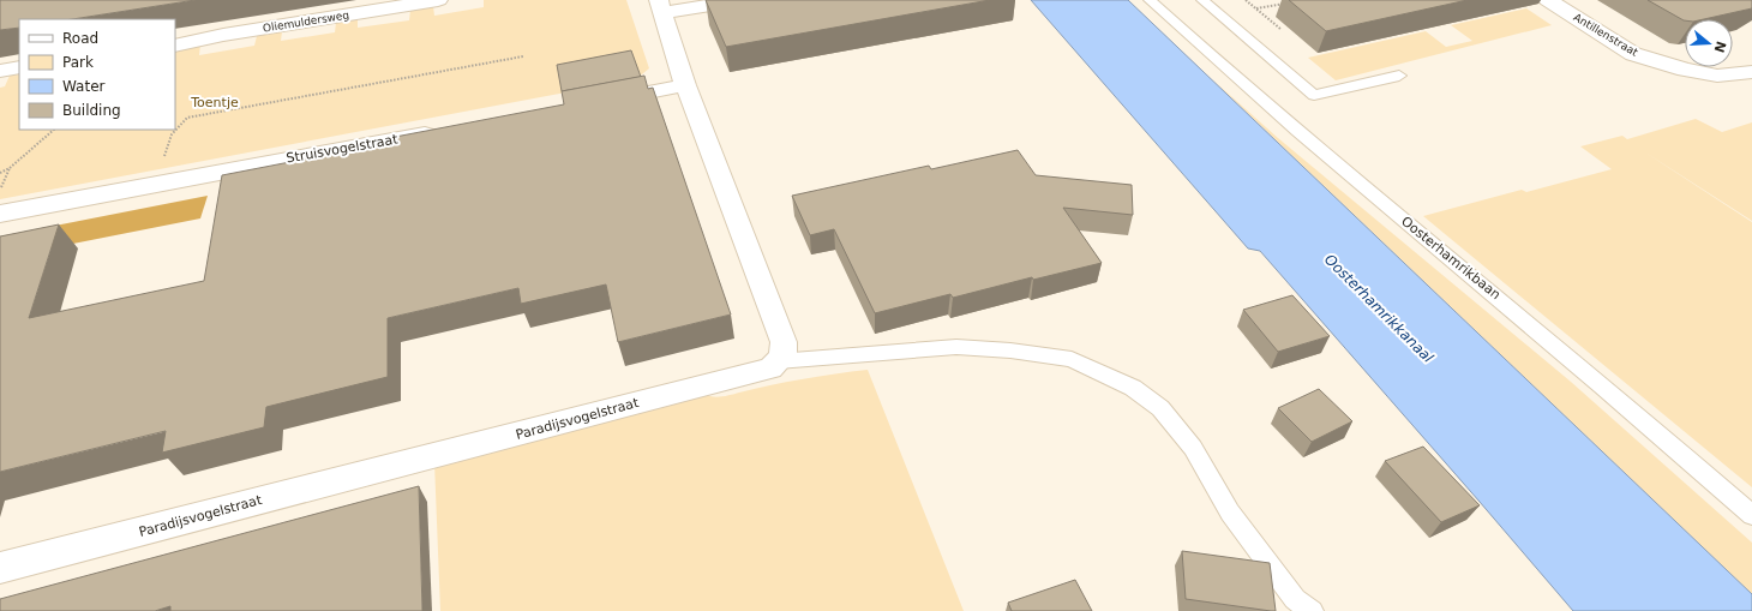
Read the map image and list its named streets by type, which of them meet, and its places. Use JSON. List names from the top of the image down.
{
  "streets": {
    "street": [
      "Oliemuldersweg",
      "Antillenstraat",
      "Struisvogelstraat",
      "Paradijsvogelstraat"
    ],
    "lane": ["Oosterhamrikbaan"]
  },
  "water": ["Oosterhamrikkanaal"],
  "parks": ["Toentje"],
  "legend": [
    "Road",
    "Park",
    "Water",
    "Building"
  ],
  "north": "right"
}
